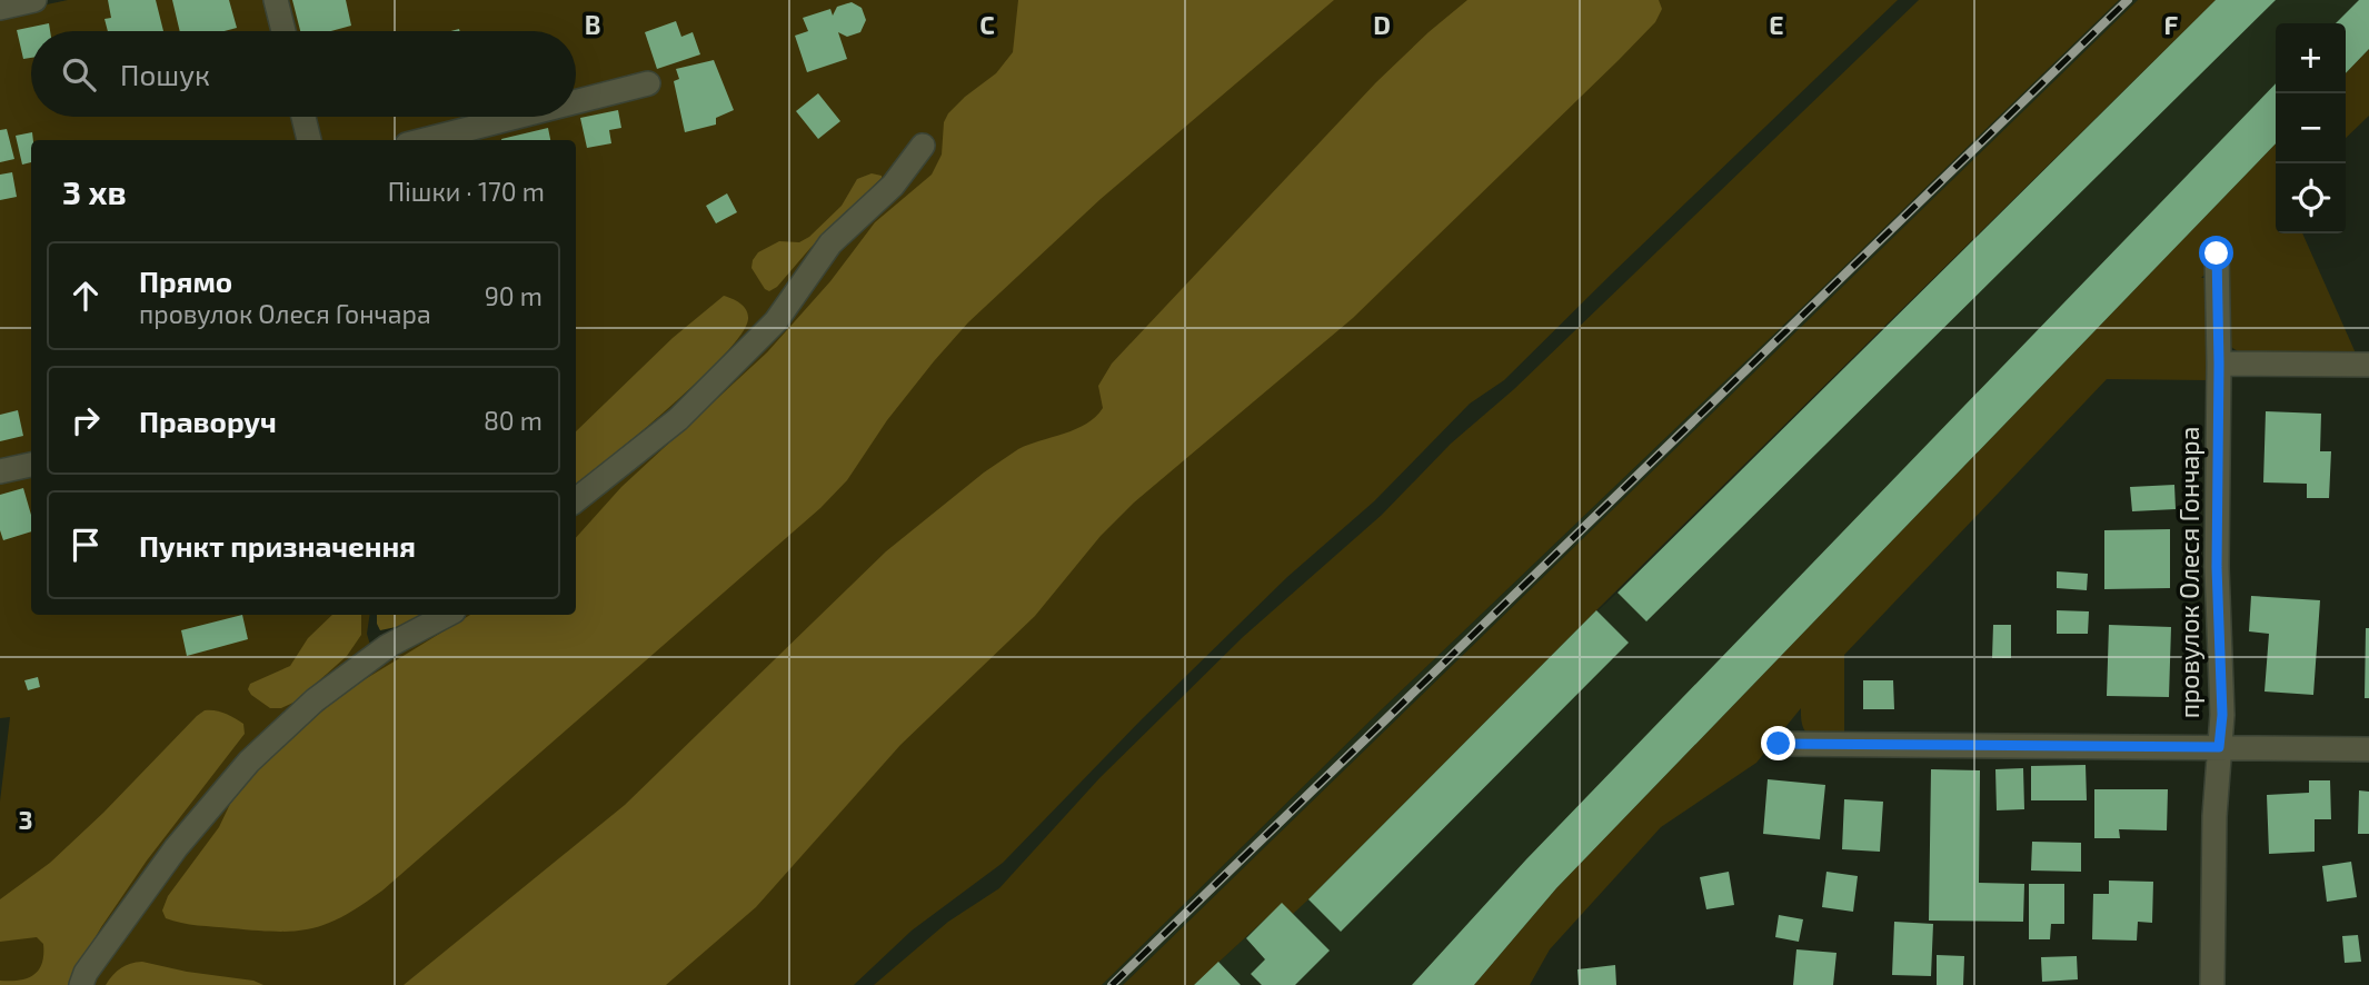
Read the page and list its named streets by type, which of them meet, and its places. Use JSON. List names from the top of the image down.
{
  "streets": {
    "street": ["провулок Олеся Гончара"]
  },
  "page": {
    "map_buttons": ["+", "−"],
    "search": "Пошук",
    "heading": ["3 хв", "Пішки · 170 m"],
    "list": [
      ["Прямо", "провулок Олеся Гончара", "90 m"],
      ["Праворуч", "80 m"],
      "Пункт призначення"
    ]
  },
  "grid": {
    "columns": [
      "B",
      "C",
      "D",
      "E",
      "F"
    ],
    "rows": ["3"]
  }
}
